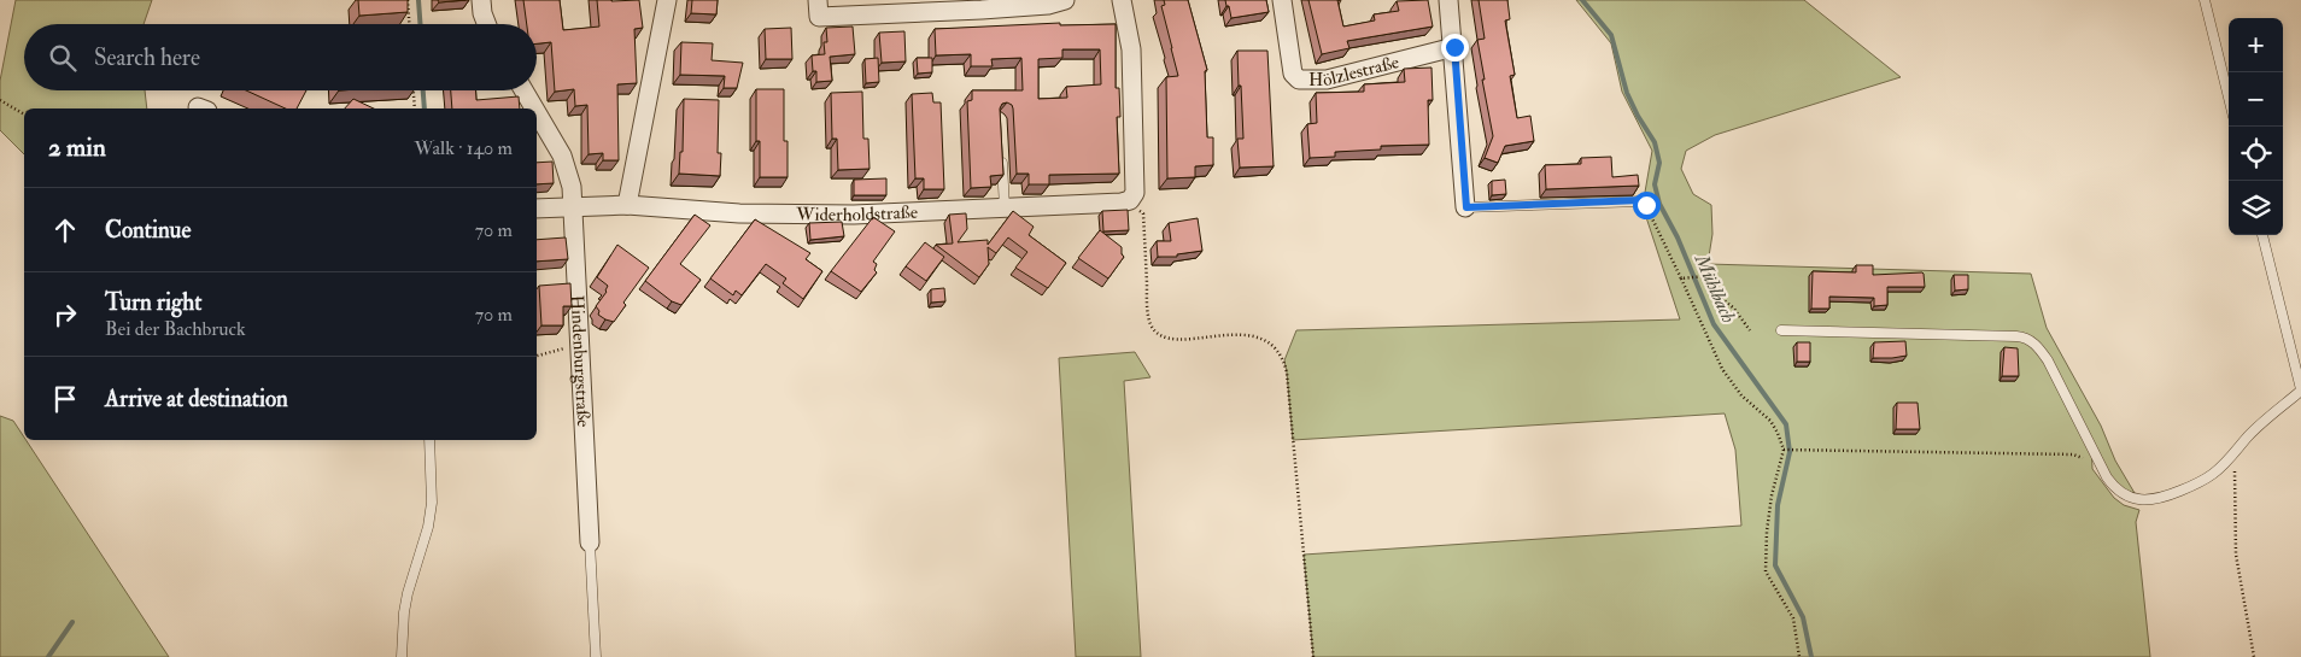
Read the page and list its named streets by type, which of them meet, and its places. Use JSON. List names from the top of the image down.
{
  "streets": {
    "street": ["Hölzlestraße", "Widerholdstraße", "Hindenburgstraße"]
  },
  "crossings": [
    ["Widerholdstraße", "Hindenburgstraße"]
  ],
  "water": ["Mühlbach"],
  "page": {
    "map_buttons": ["+", "−"],
    "search": "Search here",
    "heading": ["2 min", "Walk · 140 m"],
    "list": [
      ["Continue", "70 m"],
      ["Turn right", "Bei der Bachbruck", "70 m"],
      "Arrive at destination"
    ]
  }
}
